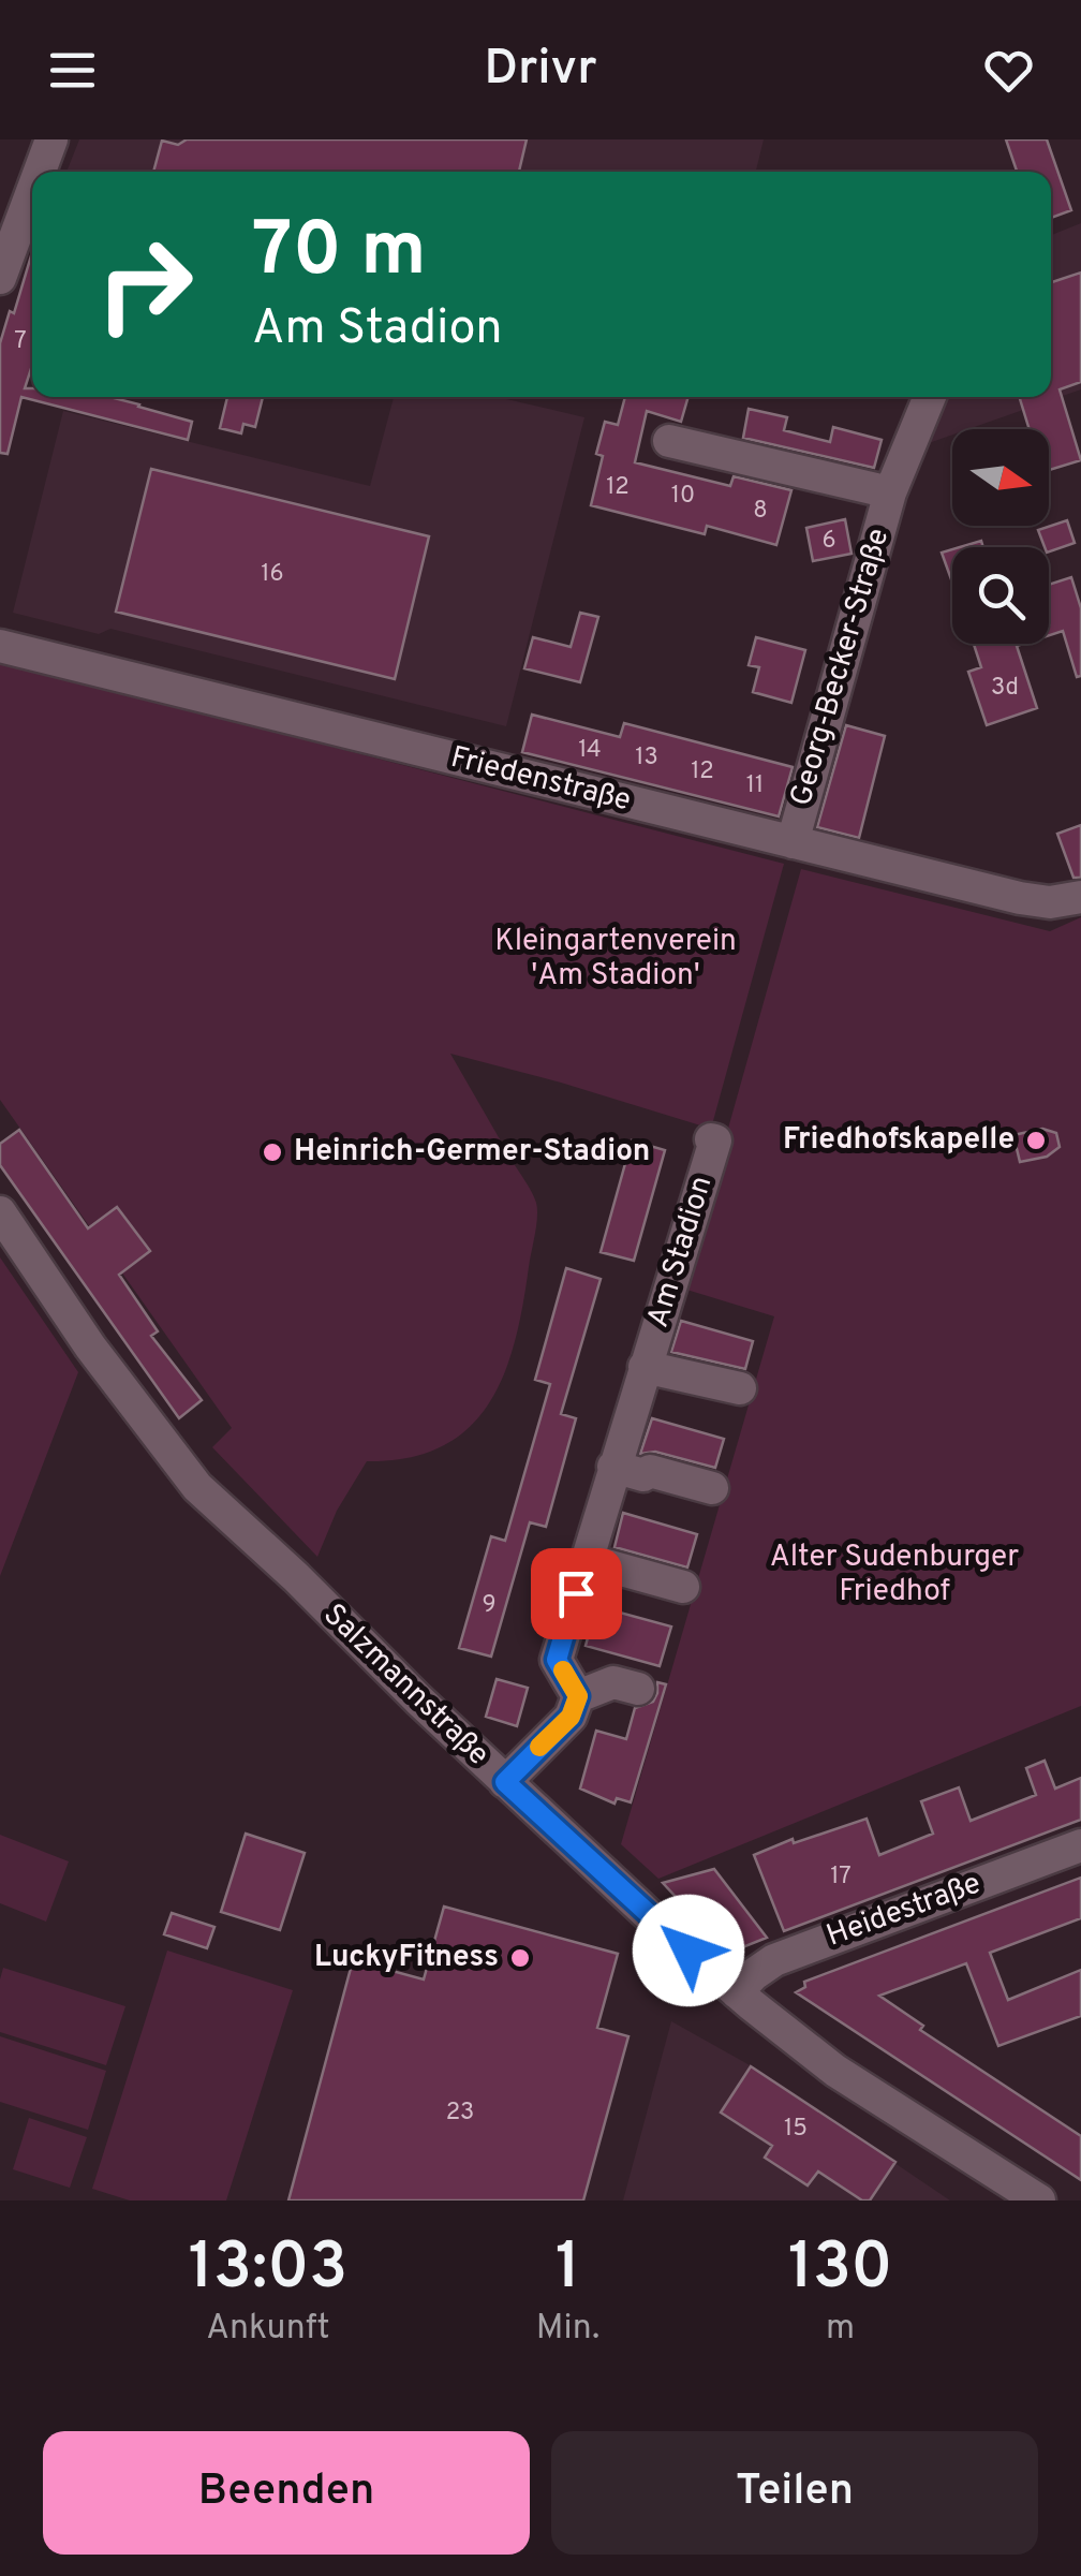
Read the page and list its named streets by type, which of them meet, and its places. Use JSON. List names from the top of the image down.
{
  "streets": {
    "street": [
      "Georg-Becker-Straße",
      "Friedenstraße",
      "Am Stadion",
      "Salzmannstraße",
      "Heidestraße"
    ]
  },
  "crossings": [
    ["Georg-Becker-Straße", "Friedenstraße"],
    ["Salzmannstraße", "Heidestraße"]
  ],
  "parks": ["Kleingartenverein 'Am Stadion'", "Alter Sudenburger Friedhof"],
  "places": ["Friedhofskapelle", "Heinrich-Germer-Stadion", "LuckyFitness"],
  "house_numbers": [
    "7",
    "12",
    "10",
    "8",
    "6",
    "16",
    "3d",
    "14",
    "13",
    "12",
    "11",
    "9",
    "17",
    "23",
    "15"
  ],
  "north": "right",
  "page": {
    "header": "Drivr",
    "turn": ["70 m", "Am Stadion"],
    "eta": [
      "13:03",
      "Ankunft",
      "1",
      "Min.",
      "130",
      "m"
    ],
    "buttons": ["Beenden", "Teilen"]
  }
}
